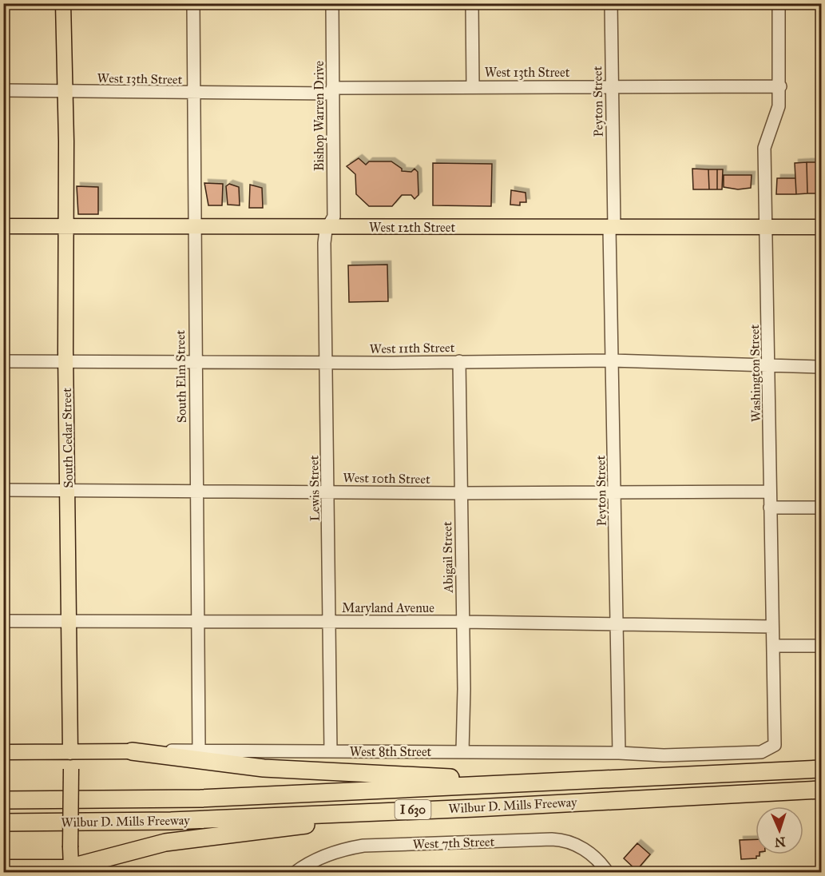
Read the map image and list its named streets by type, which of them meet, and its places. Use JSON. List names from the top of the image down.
{
  "streets": {
    "highway": ["Wilbur D. Mills Freeway", "I 630"],
    "main road": ["West 12th Street", "South Cedar Street", "West 8th Street"],
    "street": [
      "West 13th Street",
      "Peyton Street",
      "Bishop Warren Drive",
      "West 11th Street",
      "Washington Street",
      "South Elm Street",
      "West 10th Street",
      "Lewis Street",
      "Abigail Street",
      "Maryland Avenue",
      "West 7th Street"
    ]
  },
  "crossings": [
    ["West 13th Street", "Peyton Street"],
    ["West 13th Street", "Bishop Warren Drive"],
    ["West 13th Street", "Washington Street"],
    ["West 13th Street", "South Elm Street"],
    ["West 13th Street", "South Cedar Street"],
    ["Peyton Street", "West 12th Street"],
    ["Peyton Street", "West 11th Street"],
    ["Peyton Street", "West 10th Street"],
    ["Peyton Street", "Maryland Avenue"],
    ["Peyton Street", "West 8th Street"],
    ["Bishop Warren Drive", "West 12th Street"],
    ["Bishop Warren Drive", "Lewis Street"],
    ["West 12th Street", "Washington Street"],
    ["West 12th Street", "South Elm Street"],
    ["West 12th Street", "South Cedar Street"],
    ["West 12th Street", "Lewis Street"],
    ["West 11th Street", "Washington Street"],
    ["West 11th Street", "South Elm Street"],
    ["West 11th Street", "South Cedar Street"],
    ["West 11th Street", "Lewis Street"],
    ["West 11th Street", "Abigail Street"],
    ["Washington Street", "West 10th Street"],
    ["Washington Street", "Maryland Avenue"],
    ["Washington Street", "West 8th Street"],
    ["South Elm Street", "West 10th Street"],
    ["South Elm Street", "Maryland Avenue"],
    ["South Elm Street", "West 8th Street"],
    ["South Cedar Street", "West 10th Street"],
    ["South Cedar Street", "Maryland Avenue"],
    ["South Cedar Street", "West 8th Street"],
    ["West 10th Street", "Lewis Street"],
    ["West 10th Street", "Abigail Street"],
    ["Lewis Street", "Maryland Avenue"],
    ["Lewis Street", "West 8th Street"],
    ["Abigail Street", "Maryland Avenue"],
    ["Abigail Street", "West 8th Street"]
  ],
  "north": "bottom"
}
